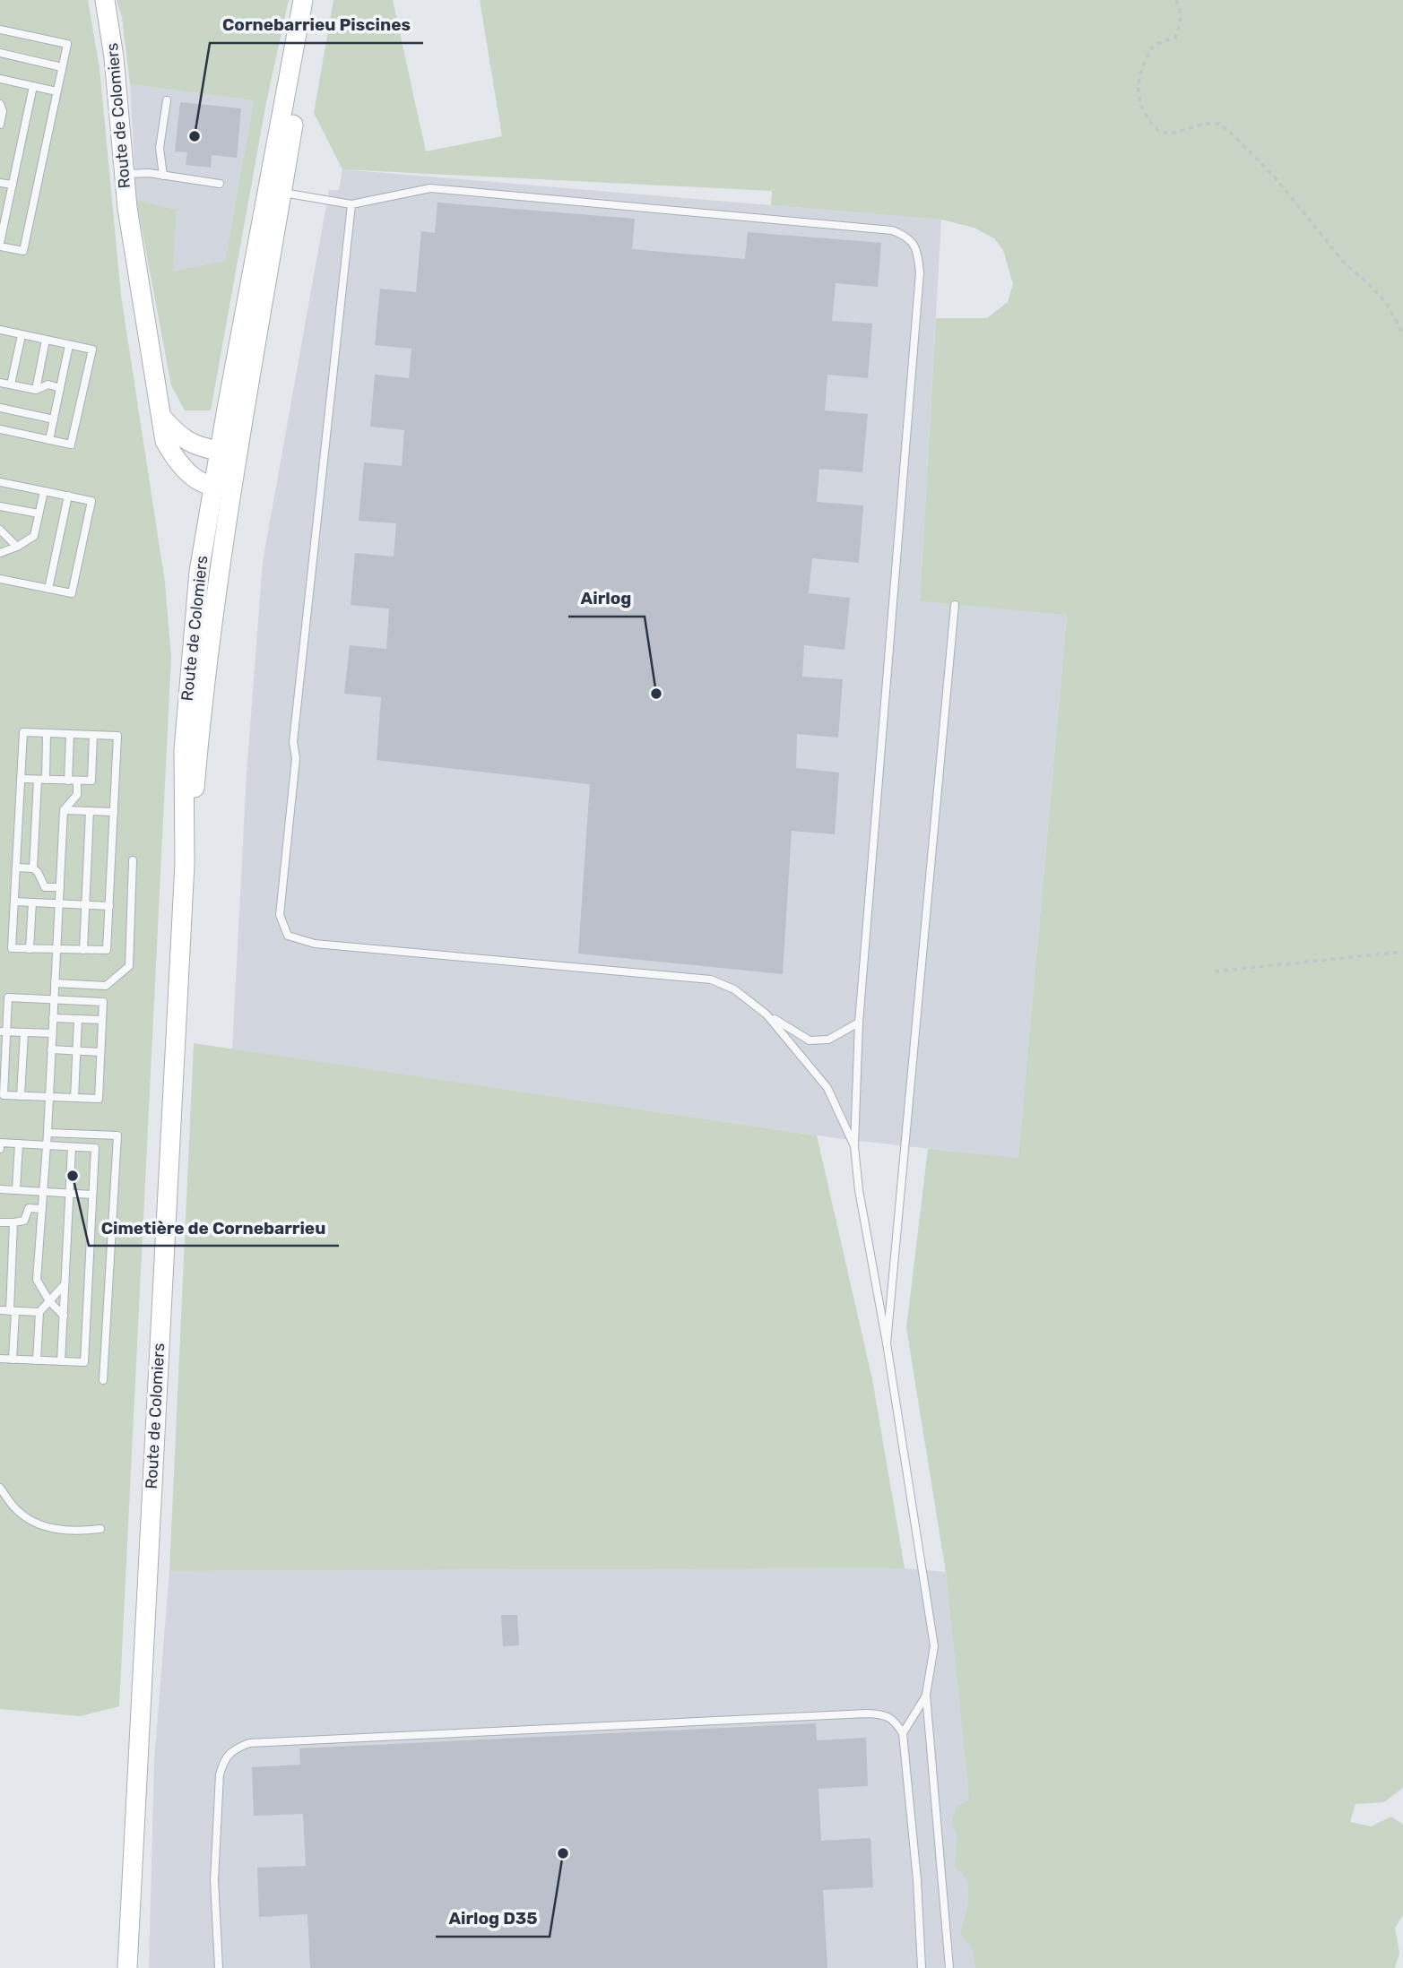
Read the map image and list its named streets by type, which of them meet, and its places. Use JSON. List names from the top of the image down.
{
  "streets": {
    "main road": ["Route de Colomiers"]
  },
  "places": [
    "Cornebarrieu Piscines",
    "Airlog",
    "Cimetière de Cornebarrieu",
    "Airlog D35"
  ]
}
